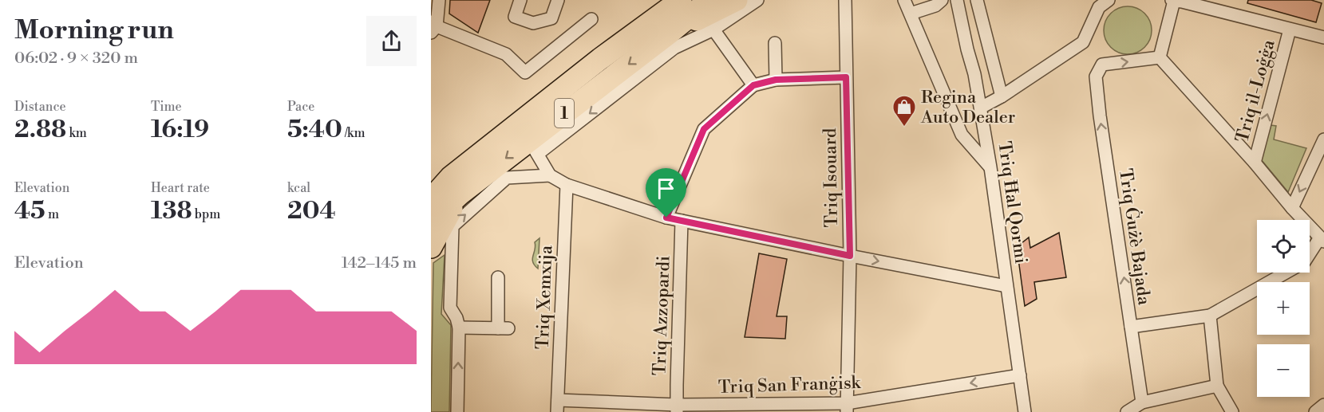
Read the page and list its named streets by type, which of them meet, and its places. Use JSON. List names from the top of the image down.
{
  "streets": {
    "highway": ["1"],
    "street": [
      "Triq il-Loġġa",
      "Triq Isouard",
      "Triq Ħal Qormi",
      "Triq Ġużè Bajada",
      "Triq Xemxija",
      "Triq Azzopardi",
      "Triq San Franġisk"
    ]
  },
  "crossings": [
    ["Triq Isouard", "Triq San Franġisk"],
    ["Triq Ħal Qormi", "Triq San Franġisk"],
    ["Triq Xemxija", "Triq San Franġisk"],
    ["Triq Azzopardi", "Triq San Franġisk"]
  ],
  "one_way": ["Triq il-Loġġa", "Triq Ġużè Bajada", "Triq San Franġisk"],
  "places": {
    "shop": ["Regina Auto Dealer"]
  },
  "page": {
    "heading": ["Morning run", "06:02 · 9 × 320 m"],
    "stats": [
      ["Distance", "2.88 km"],
      ["Time", "16:19"],
      ["Pace", "5:40 /km"],
      ["Elevation", "45 m"],
      ["Heart rate", "138 bpm"],
      ["kcal", "204"]
    ],
    "map_buttons": ["+", "−"],
    "chart": ["Elevation", "142–145 m"]
  }
}
